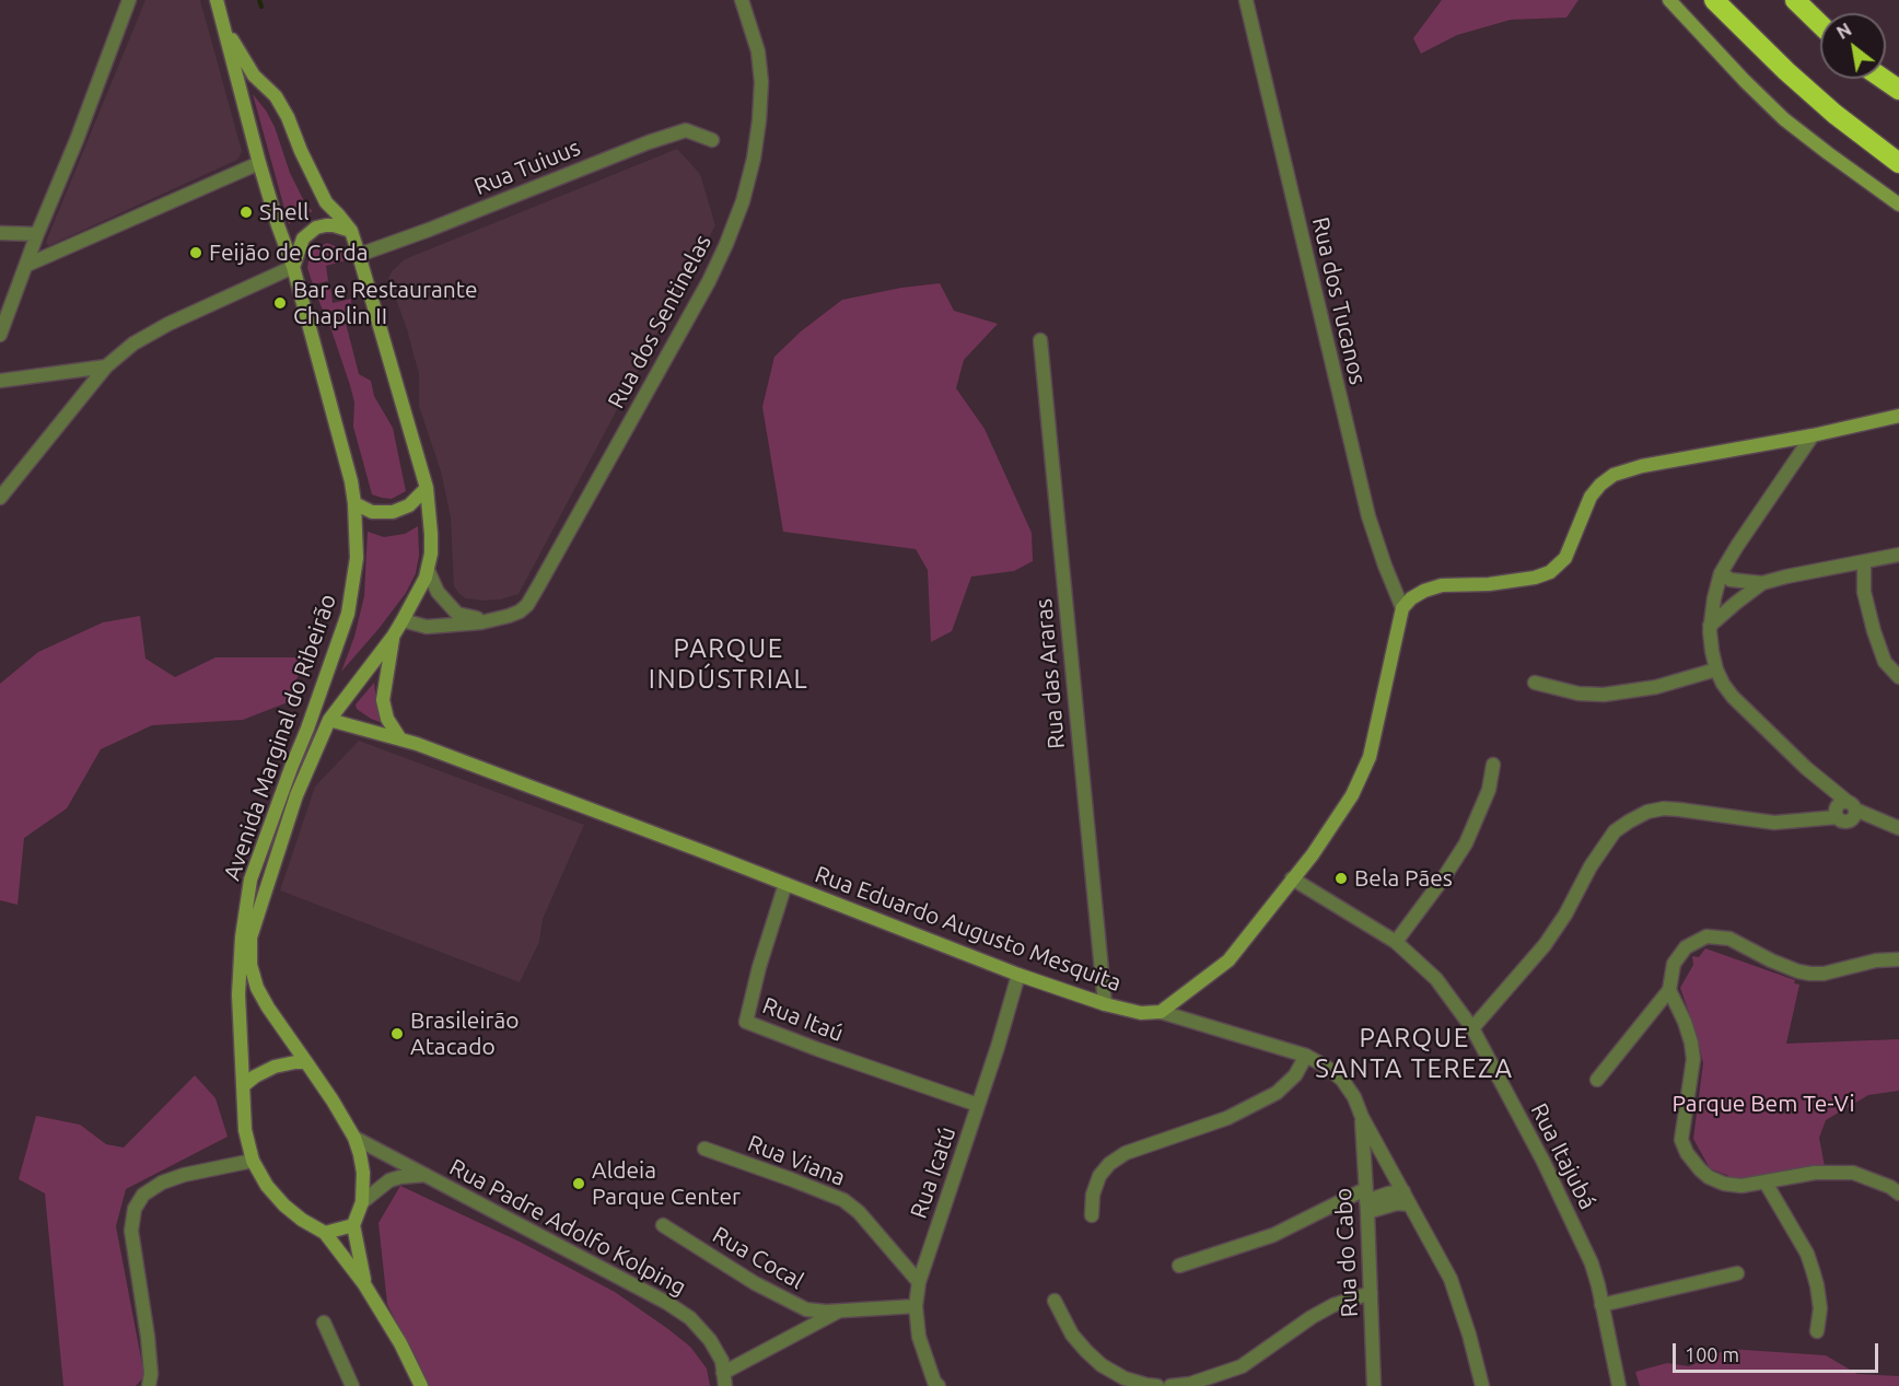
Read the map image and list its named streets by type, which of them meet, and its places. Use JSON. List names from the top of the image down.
{
  "streets": {
    "main road": ["Avenida Marginal do Ribeirão", "Rua Eduardo Augusto Mesquita"],
    "street": [
      "Rua Tuiuus",
      "Rua dos Tucanos",
      "Rua dos Sentinelas",
      "Rua das Araras",
      "Rua Itaú",
      "Rua Itajubá",
      "Rua Viana",
      "Rua Icatú",
      "Rua Padre Adolfo Kolping",
      "Rua do Cabo",
      "Rua Cocal"
    ]
  },
  "crossings": [
    ["Rua Tuiuus", "Avenida Marginal do Ribeirão"],
    ["Rua dos Sentinelas", "Avenida Marginal do Ribeirão"],
    ["Rua das Araras", "Rua Eduardo Augusto Mesquita"],
    ["Avenida Marginal do Ribeirão", "Rua Eduardo Augusto Mesquita"],
    ["Avenida Marginal do Ribeirão", "Rua Padre Adolfo Kolping"],
    ["Rua Eduardo Augusto Mesquita", "Rua Itaú"],
    ["Rua Eduardo Augusto Mesquita", "Rua Icatú"],
    ["Rua Itaú", "Rua Icatú"],
    ["Rua Viana", "Rua Icatú"],
    ["Rua Icatú", "Rua Cocal"]
  ],
  "districts": ["PARQUE INDÚSTRIAL", "PARQUE SANTA TEREZA"],
  "parks": ["Parque Bem Te-Vi"],
  "places": [
    "Shell",
    "Feijão de Corda",
    "Bar e Restaurante Chaplin II",
    "Bela Pães",
    "Brasileirão Atacado",
    "Aldeia Parque Center"
  ],
  "scale_bar": "100 m",
  "north": "top left"
}
